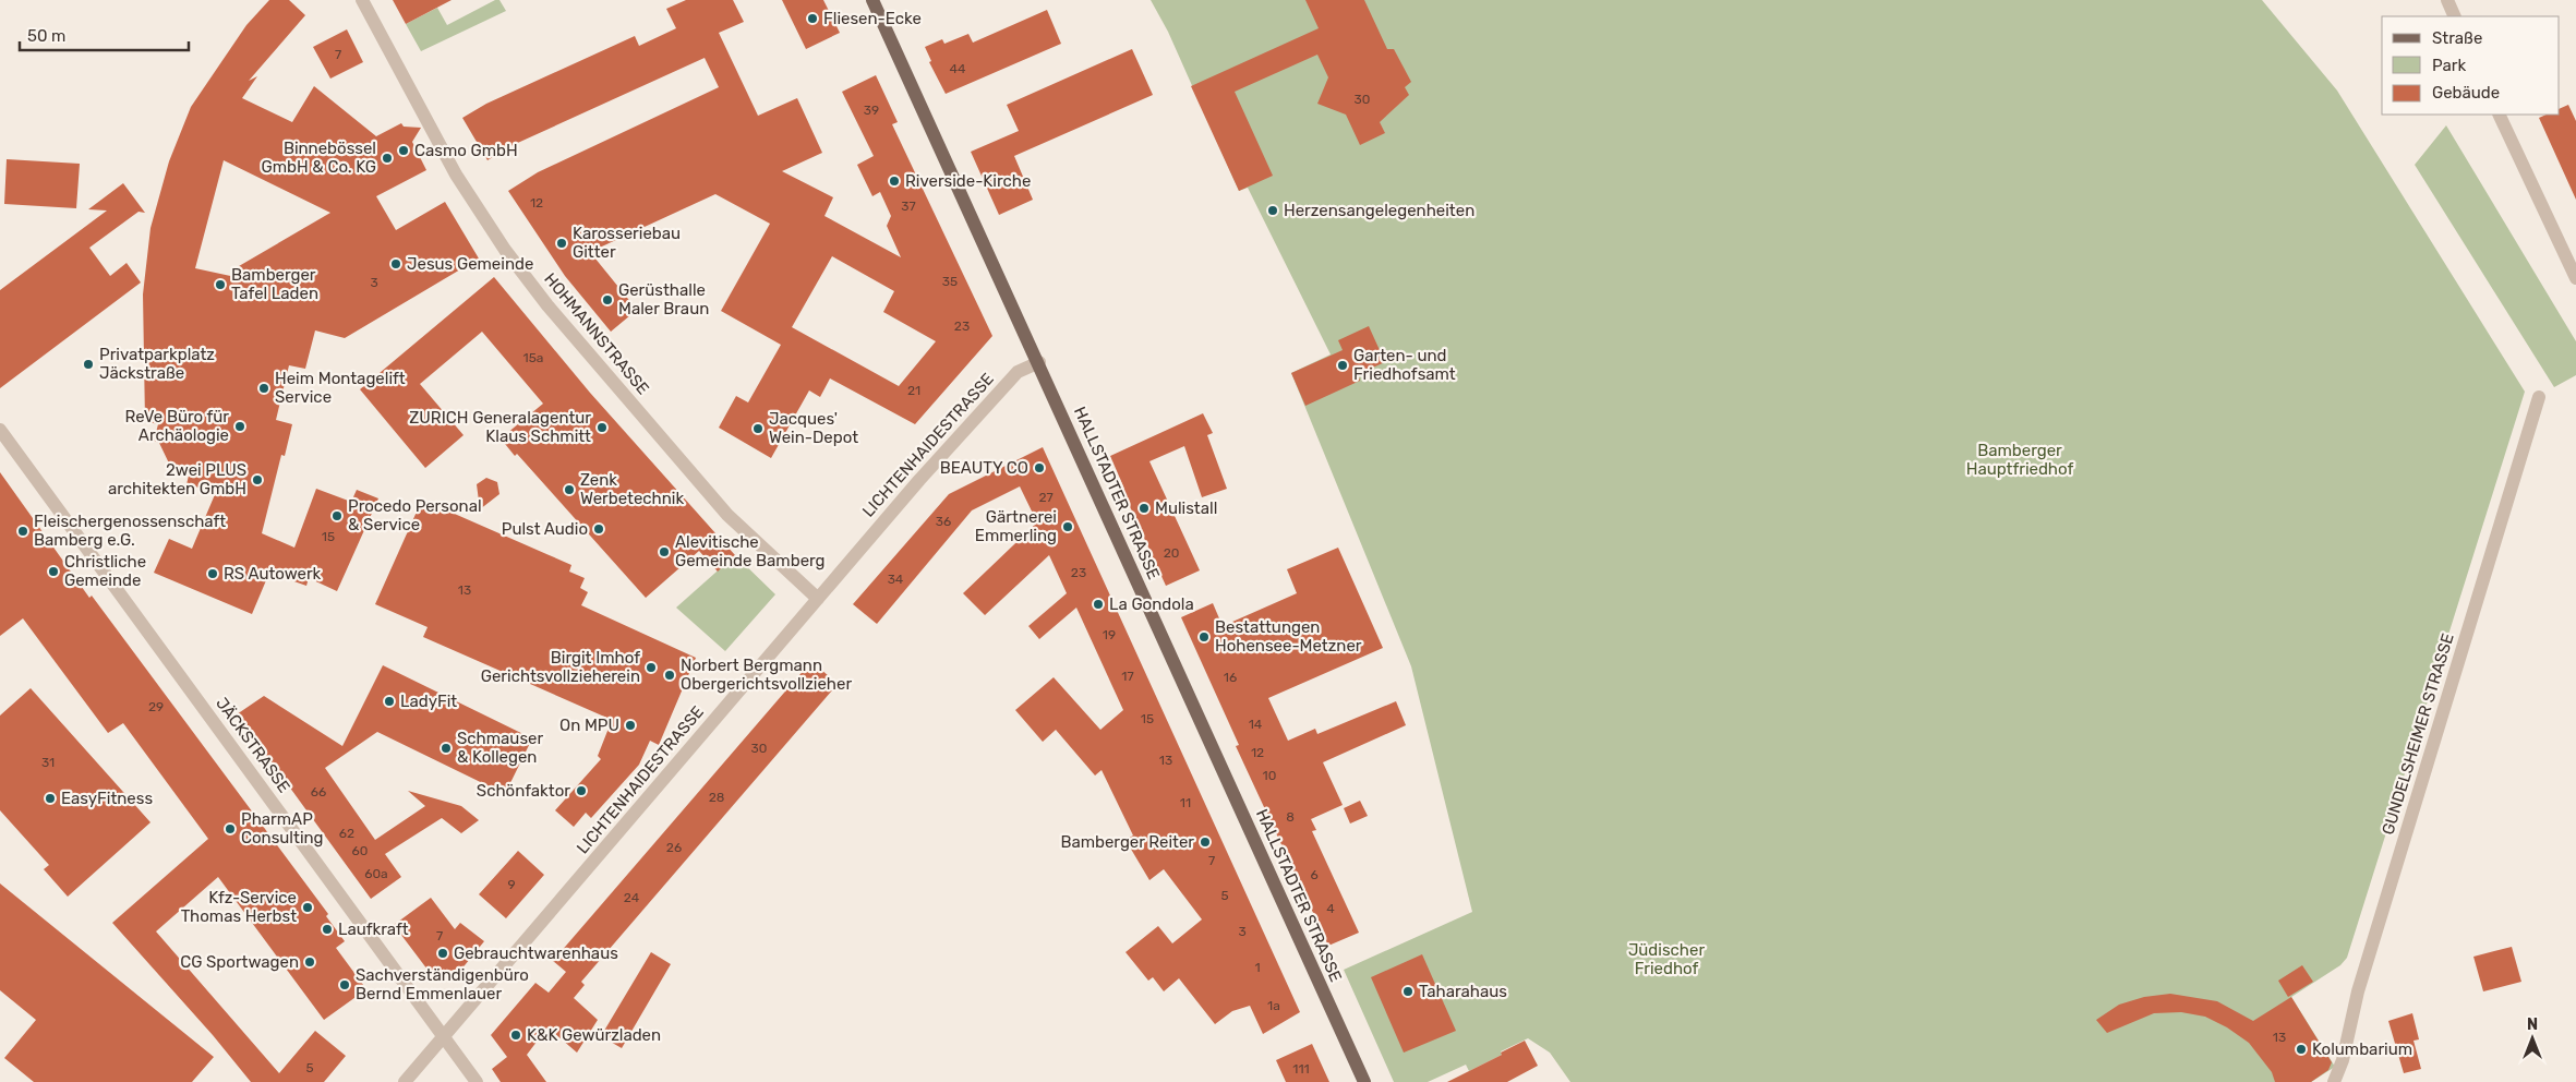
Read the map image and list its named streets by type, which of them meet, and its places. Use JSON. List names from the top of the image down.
{
  "streets": {
    "main road": ["HALLSTADTER STRASSE"],
    "street": [
      "HOHMANNSTRASSE",
      "LICHTENHAIDESTRASSE",
      "GUNDELSHEIMER STRASSE",
      "JÄCKSTRASSE"
    ]
  },
  "crossings": [
    ["HOHMANNSTRASSE", "LICHTENHAIDESTRASSE"],
    ["LICHTENHAIDESTRASSE", "HALLSTADTER STRASSE"],
    ["LICHTENHAIDESTRASSE", "JÄCKSTRASSE"]
  ],
  "parks": ["Bamberger Hauptfriedhof", "Jüdischer Friedhof"],
  "places": [
    "Fliesen-Ecke",
    "Casmo GmbH",
    "Binnebössel GmbH & Co. KG",
    "Riverside-Kirche",
    "Herzensangelegenheiten",
    "Karosseriebau Gitter",
    "Jesus Gemeinde",
    "Bamberger Tafel Laden",
    "Gerüsthalle Maler Braun",
    "Privatparkplatz Jäckstraße",
    "Garten- und Friedhofsamt",
    "Heim Montagelift Service",
    "ReVe Büro für Archäologie",
    "ZURICH Generalagentur Klaus Schmitt",
    "Jacques' Wein-Depot",
    "BEAUTY CO",
    "2wei PLUS architekten GmbH",
    "Zenk Werbetechnik",
    "Mulistall",
    "Procedo Personal & Service",
    "Gärtnerei Emmerling",
    "Pulst Audio",
    "Fleischergenossenschaft Bamberg e.G.",
    "Alevitische Gemeinde Bamberg",
    "Christliche Gemeinde",
    "RS Autowerk",
    "La Gondola",
    "Bestattungen Hohensee-Metzner",
    "Birgit Imhof Gerichtsvollzieherein",
    "Norbert Bergmann Obergerichtsvollzieher",
    "LadyFit",
    "On MPU",
    "Schmauser & Kollegen",
    "Schönfaktor",
    "EasyFitness",
    "PharmAP Consulting",
    "Bamberger Reiter",
    "Kfz-Service Thomas Herbst",
    "Laufkraft",
    "Gebrauchtwarenhaus",
    "CG Sportwagen",
    "Sachverständigenbüro Bernd Emmenlauer",
    "Taharahaus",
    "K&K Gewürzladen",
    "Kolumbarium"
  ],
  "house_numbers": [
    "7",
    "44",
    "30",
    "39",
    "12",
    "37",
    "35",
    "3",
    "23",
    "15a",
    "21",
    "27",
    "36",
    "15",
    "20",
    "23",
    "34",
    "13",
    "19",
    "17",
    "16",
    "29",
    "15",
    "14",
    "30",
    "12",
    "13",
    "31",
    "10",
    "66",
    "28",
    "11",
    "8",
    "62",
    "26",
    "60",
    "7",
    "60a",
    "6",
    "9",
    "5",
    "24",
    "4",
    "3",
    "7",
    "1",
    "1a",
    "13",
    "5",
    "111"
  ],
  "legend": ["Straße", "Park", "Gebäude"],
  "scale_bar": "50 m",
  "north": "top"
}
